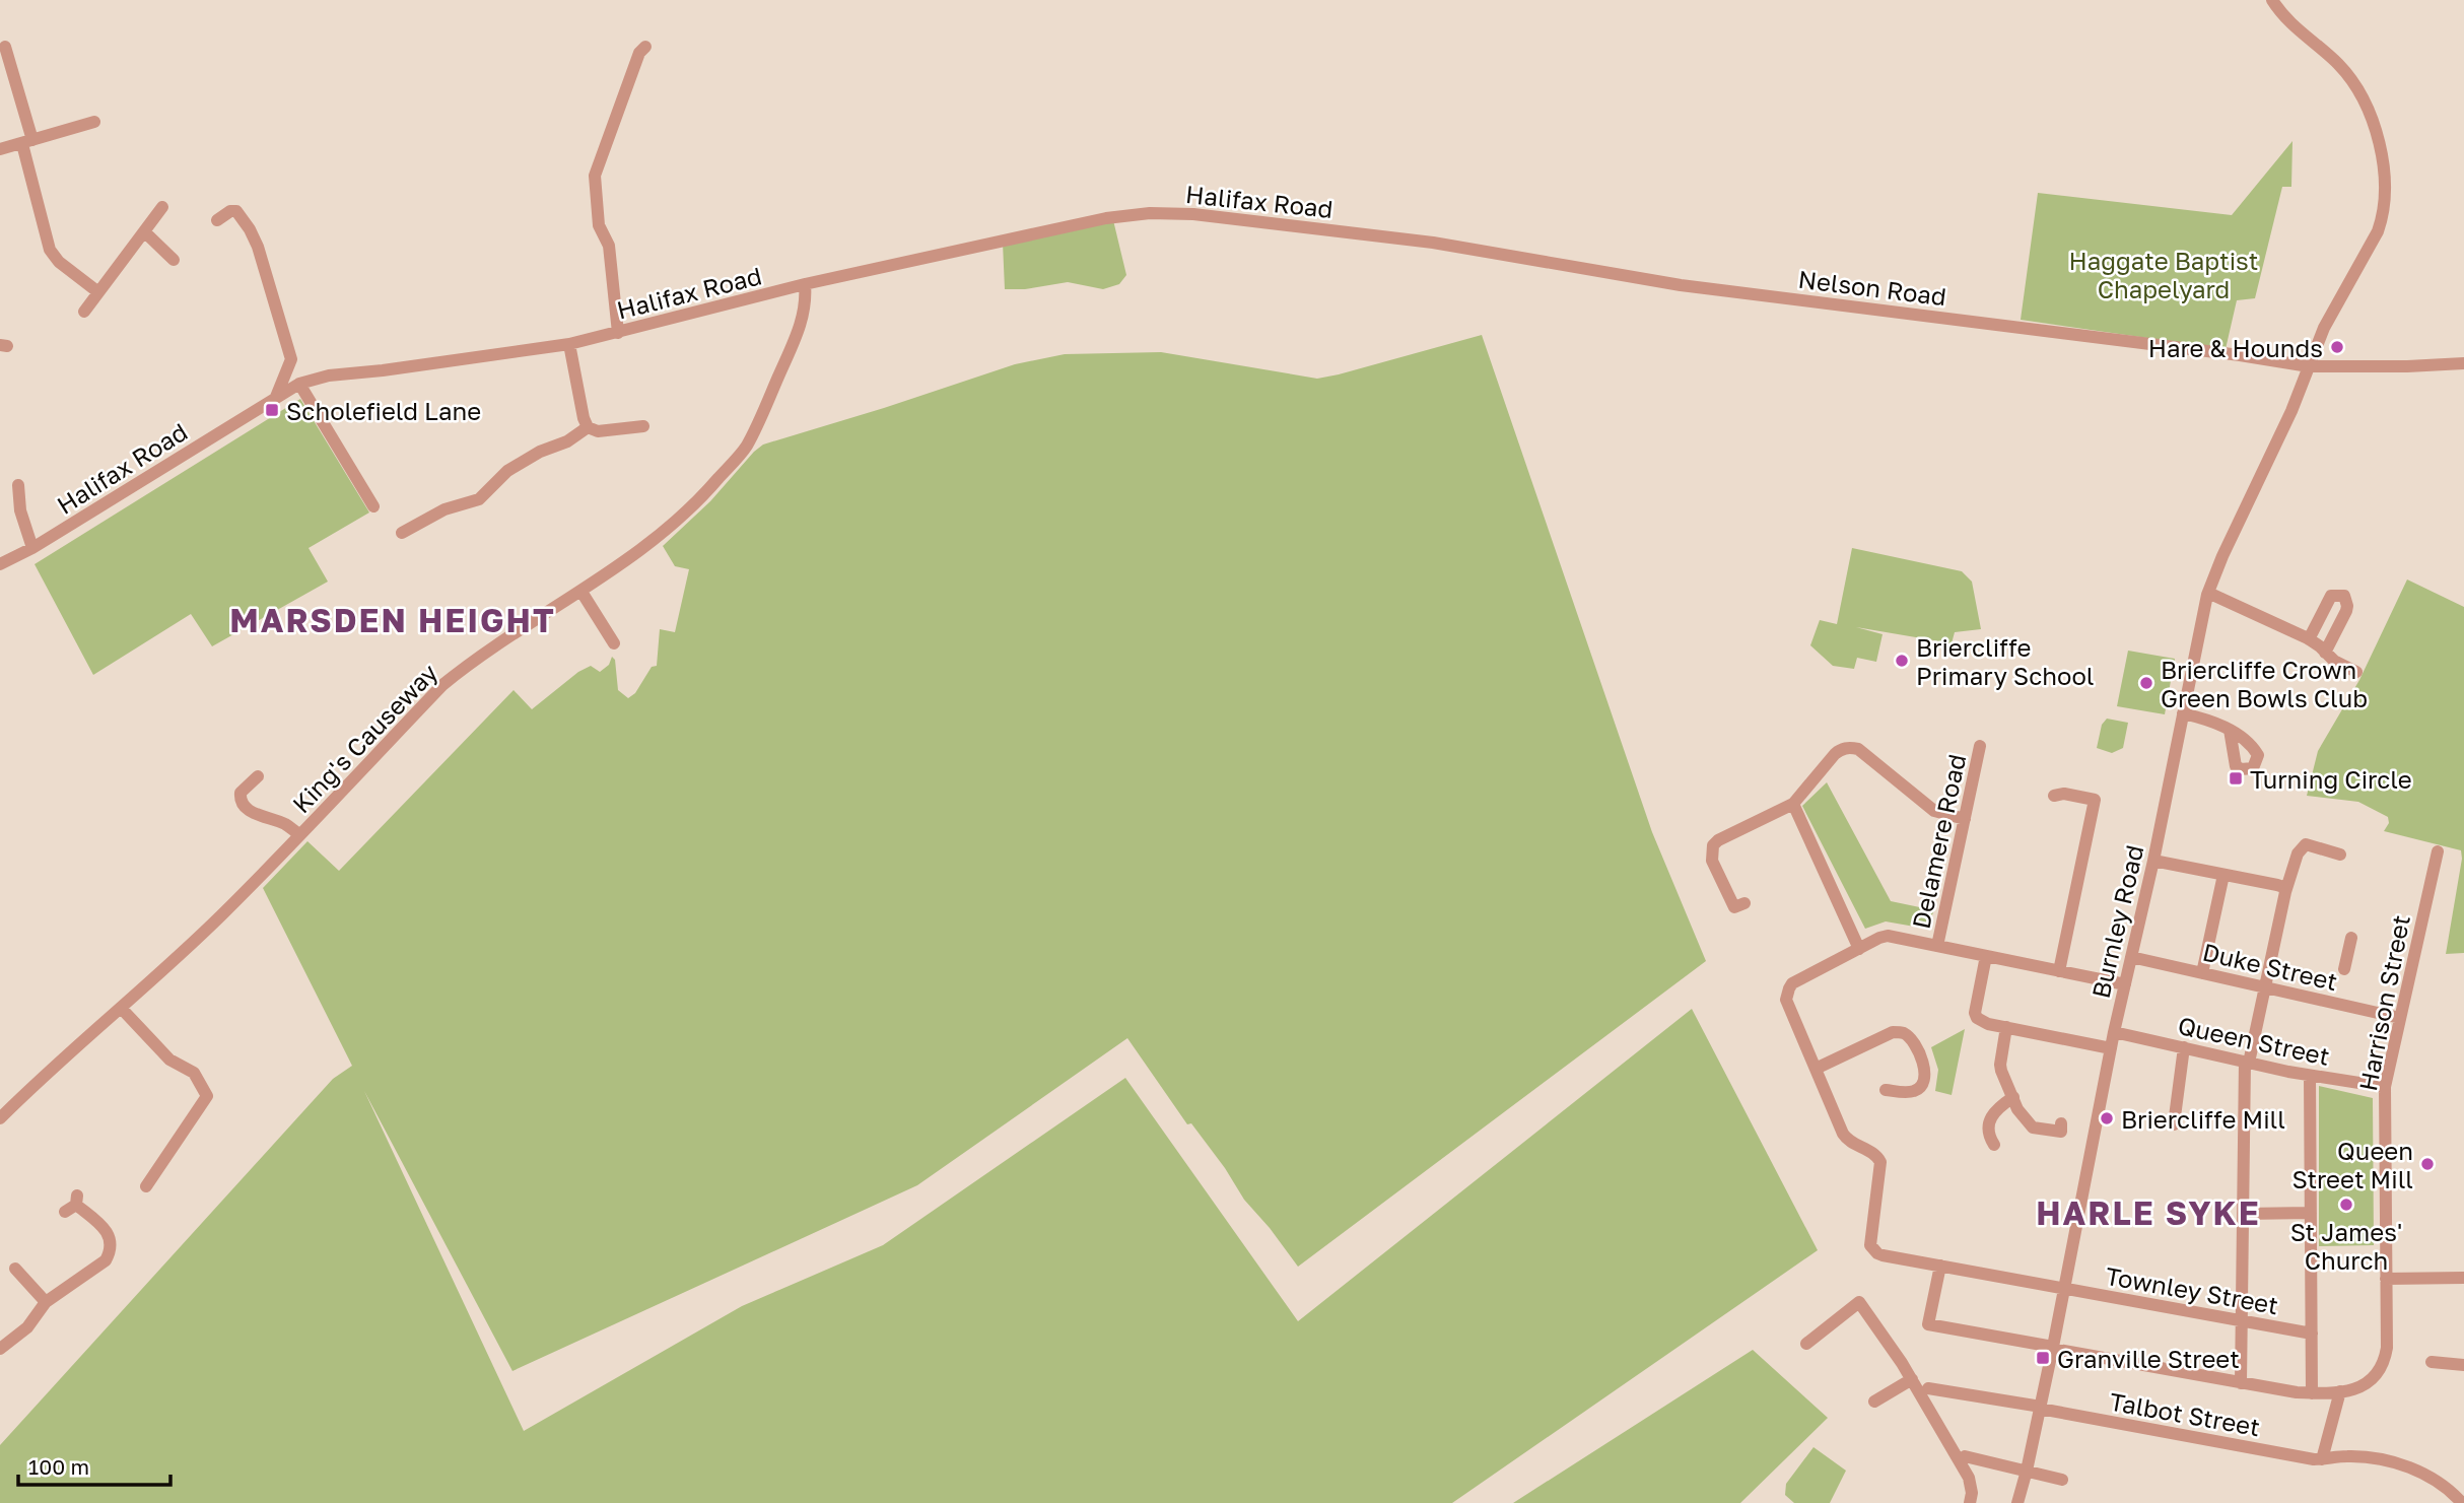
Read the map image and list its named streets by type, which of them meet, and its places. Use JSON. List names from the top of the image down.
{
  "streets": {
    "street": [
      "Halifax Road",
      "Nelson Road",
      "King's Causeway",
      "Delamere Road",
      "Burnley Road",
      "Duke Street",
      "Harrison Street",
      "Queen Street",
      "Townley Street",
      "Talbot Street"
    ]
  },
  "crossings": [
    ["Halifax Road", "Nelson Road"],
    ["Halifax Road", "King's Causeway"],
    ["Nelson Road", "Burnley Road"],
    ["Burnley Road", "Duke Street"],
    ["Burnley Road", "Queen Street"],
    ["Burnley Road", "Townley Street"],
    ["Burnley Road", "Talbot Street"],
    ["Duke Street", "Harrison Street"],
    ["Harrison Street", "Queen Street"]
  ],
  "districts": ["MARSDEN HEIGHT", "HARLE SYKE"],
  "parks": ["Haggate Baptist Chapelyard"],
  "places": {
    "other": [
      "Hare & Hounds",
      "Briercliffe Primary School",
      "Briercliffe Crown Green Bowls Club",
      "Briercliffe Mill",
      "Queen Street Mill",
      "St James' Church"
    ],
    "transit": ["Scholefield Lane", "Turning Circle", "Granville Street"]
  },
  "scale_bar": "100 m"
}
